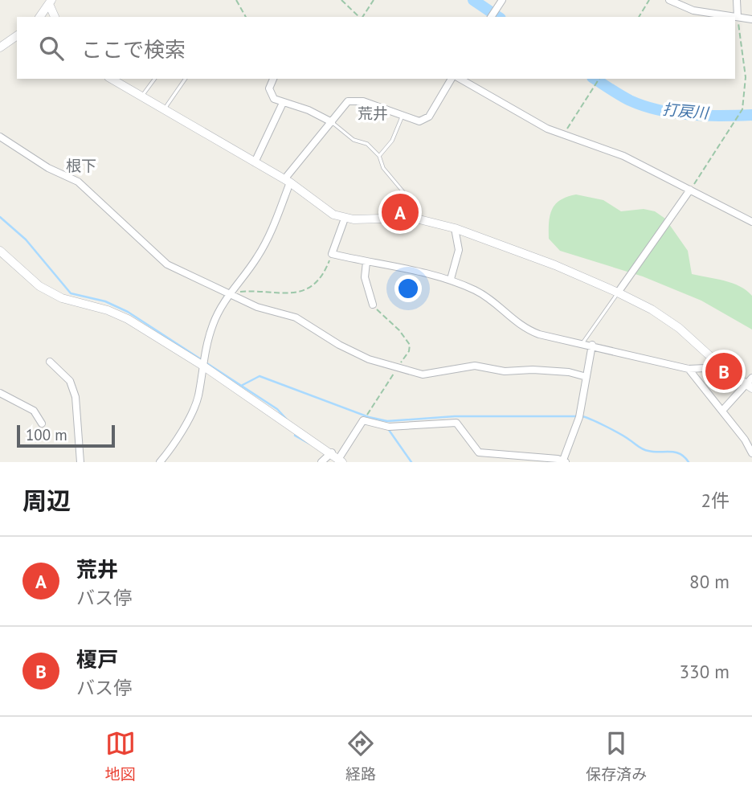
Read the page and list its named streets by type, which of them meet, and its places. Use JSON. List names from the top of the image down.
{
  "districts": ["荒井", "根下"],
  "water": ["打戻川"],
  "scale_bar": "100 m",
  "page": {
    "search": "ここで検索",
    "pins": ["A", "B"],
    "scale": "100 m",
    "heading": ["周辺", "2件"],
    "list": [
      {
        "mark": "A",
        "name": "荒井",
        "note": "バス停",
        "value": "80 m"
      },
      {
        "mark": "B",
        "name": "榎戸",
        "note": "バス停",
        "value": "330 m"
      }
    ],
    "nav": ["地図", "経路", "保存済み"]
  }
}
